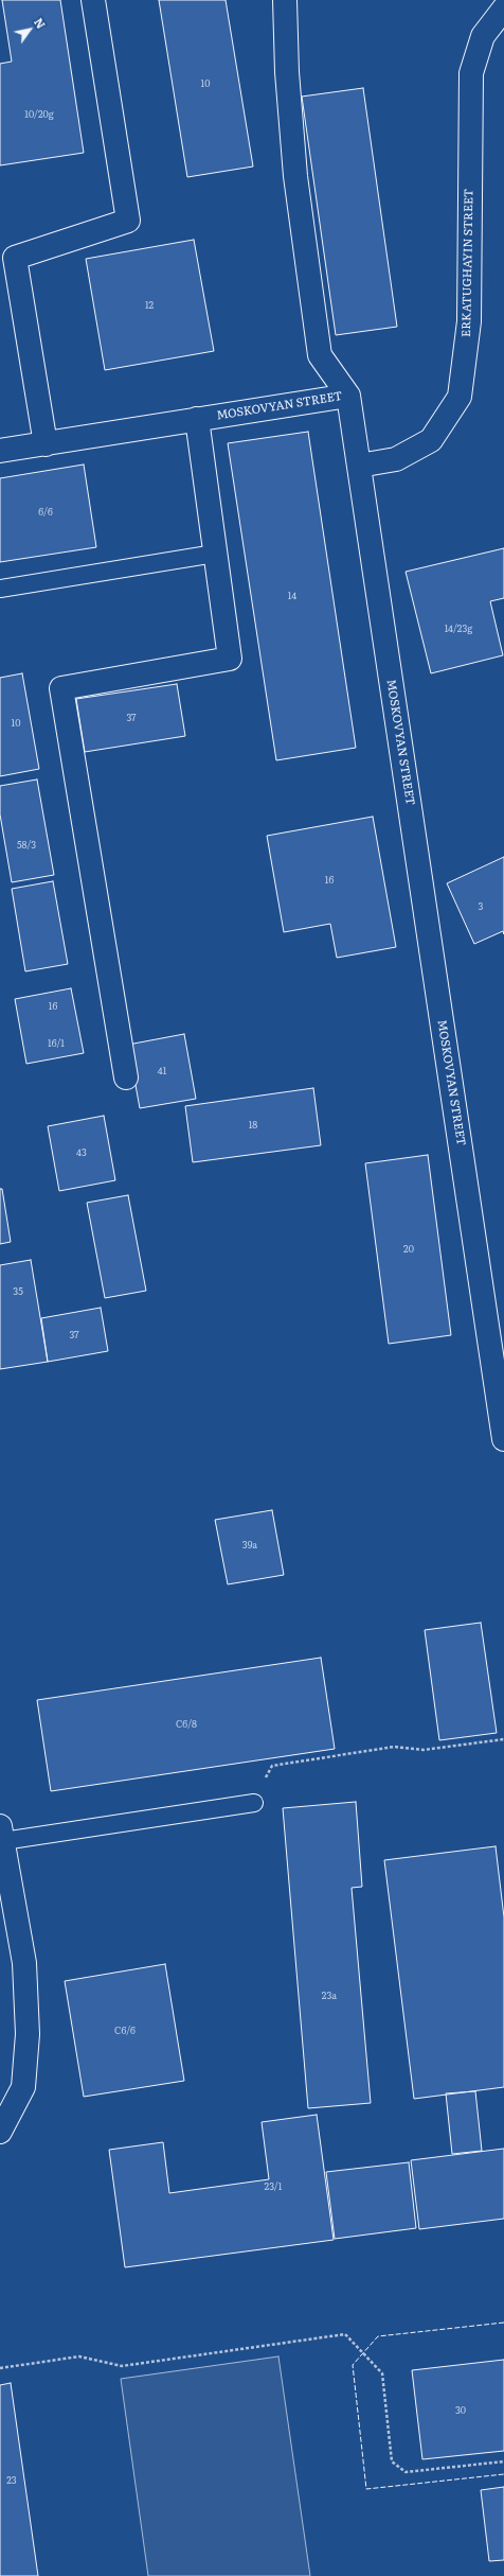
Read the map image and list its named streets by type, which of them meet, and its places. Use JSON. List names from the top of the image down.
{
  "streets": {
    "street": ["ERKATUGHAYIN STREET", "MOSKOVYAN STREET"]
  },
  "crossings": [
    ["ERKATUGHAYIN STREET", "MOSKOVYAN STREET"]
  ],
  "house_numbers": [
    "10",
    "10/20g",
    "12",
    "6/6",
    "14",
    "14/23g",
    "37",
    "10",
    "58/3",
    "16",
    "3",
    "16",
    "16/1",
    "41",
    "18",
    "43",
    "20",
    "35",
    "37",
    "39a",
    "C6/8",
    "23a",
    "C6/6",
    "23/1",
    "30",
    "23"
  ],
  "north": "top right"
}
